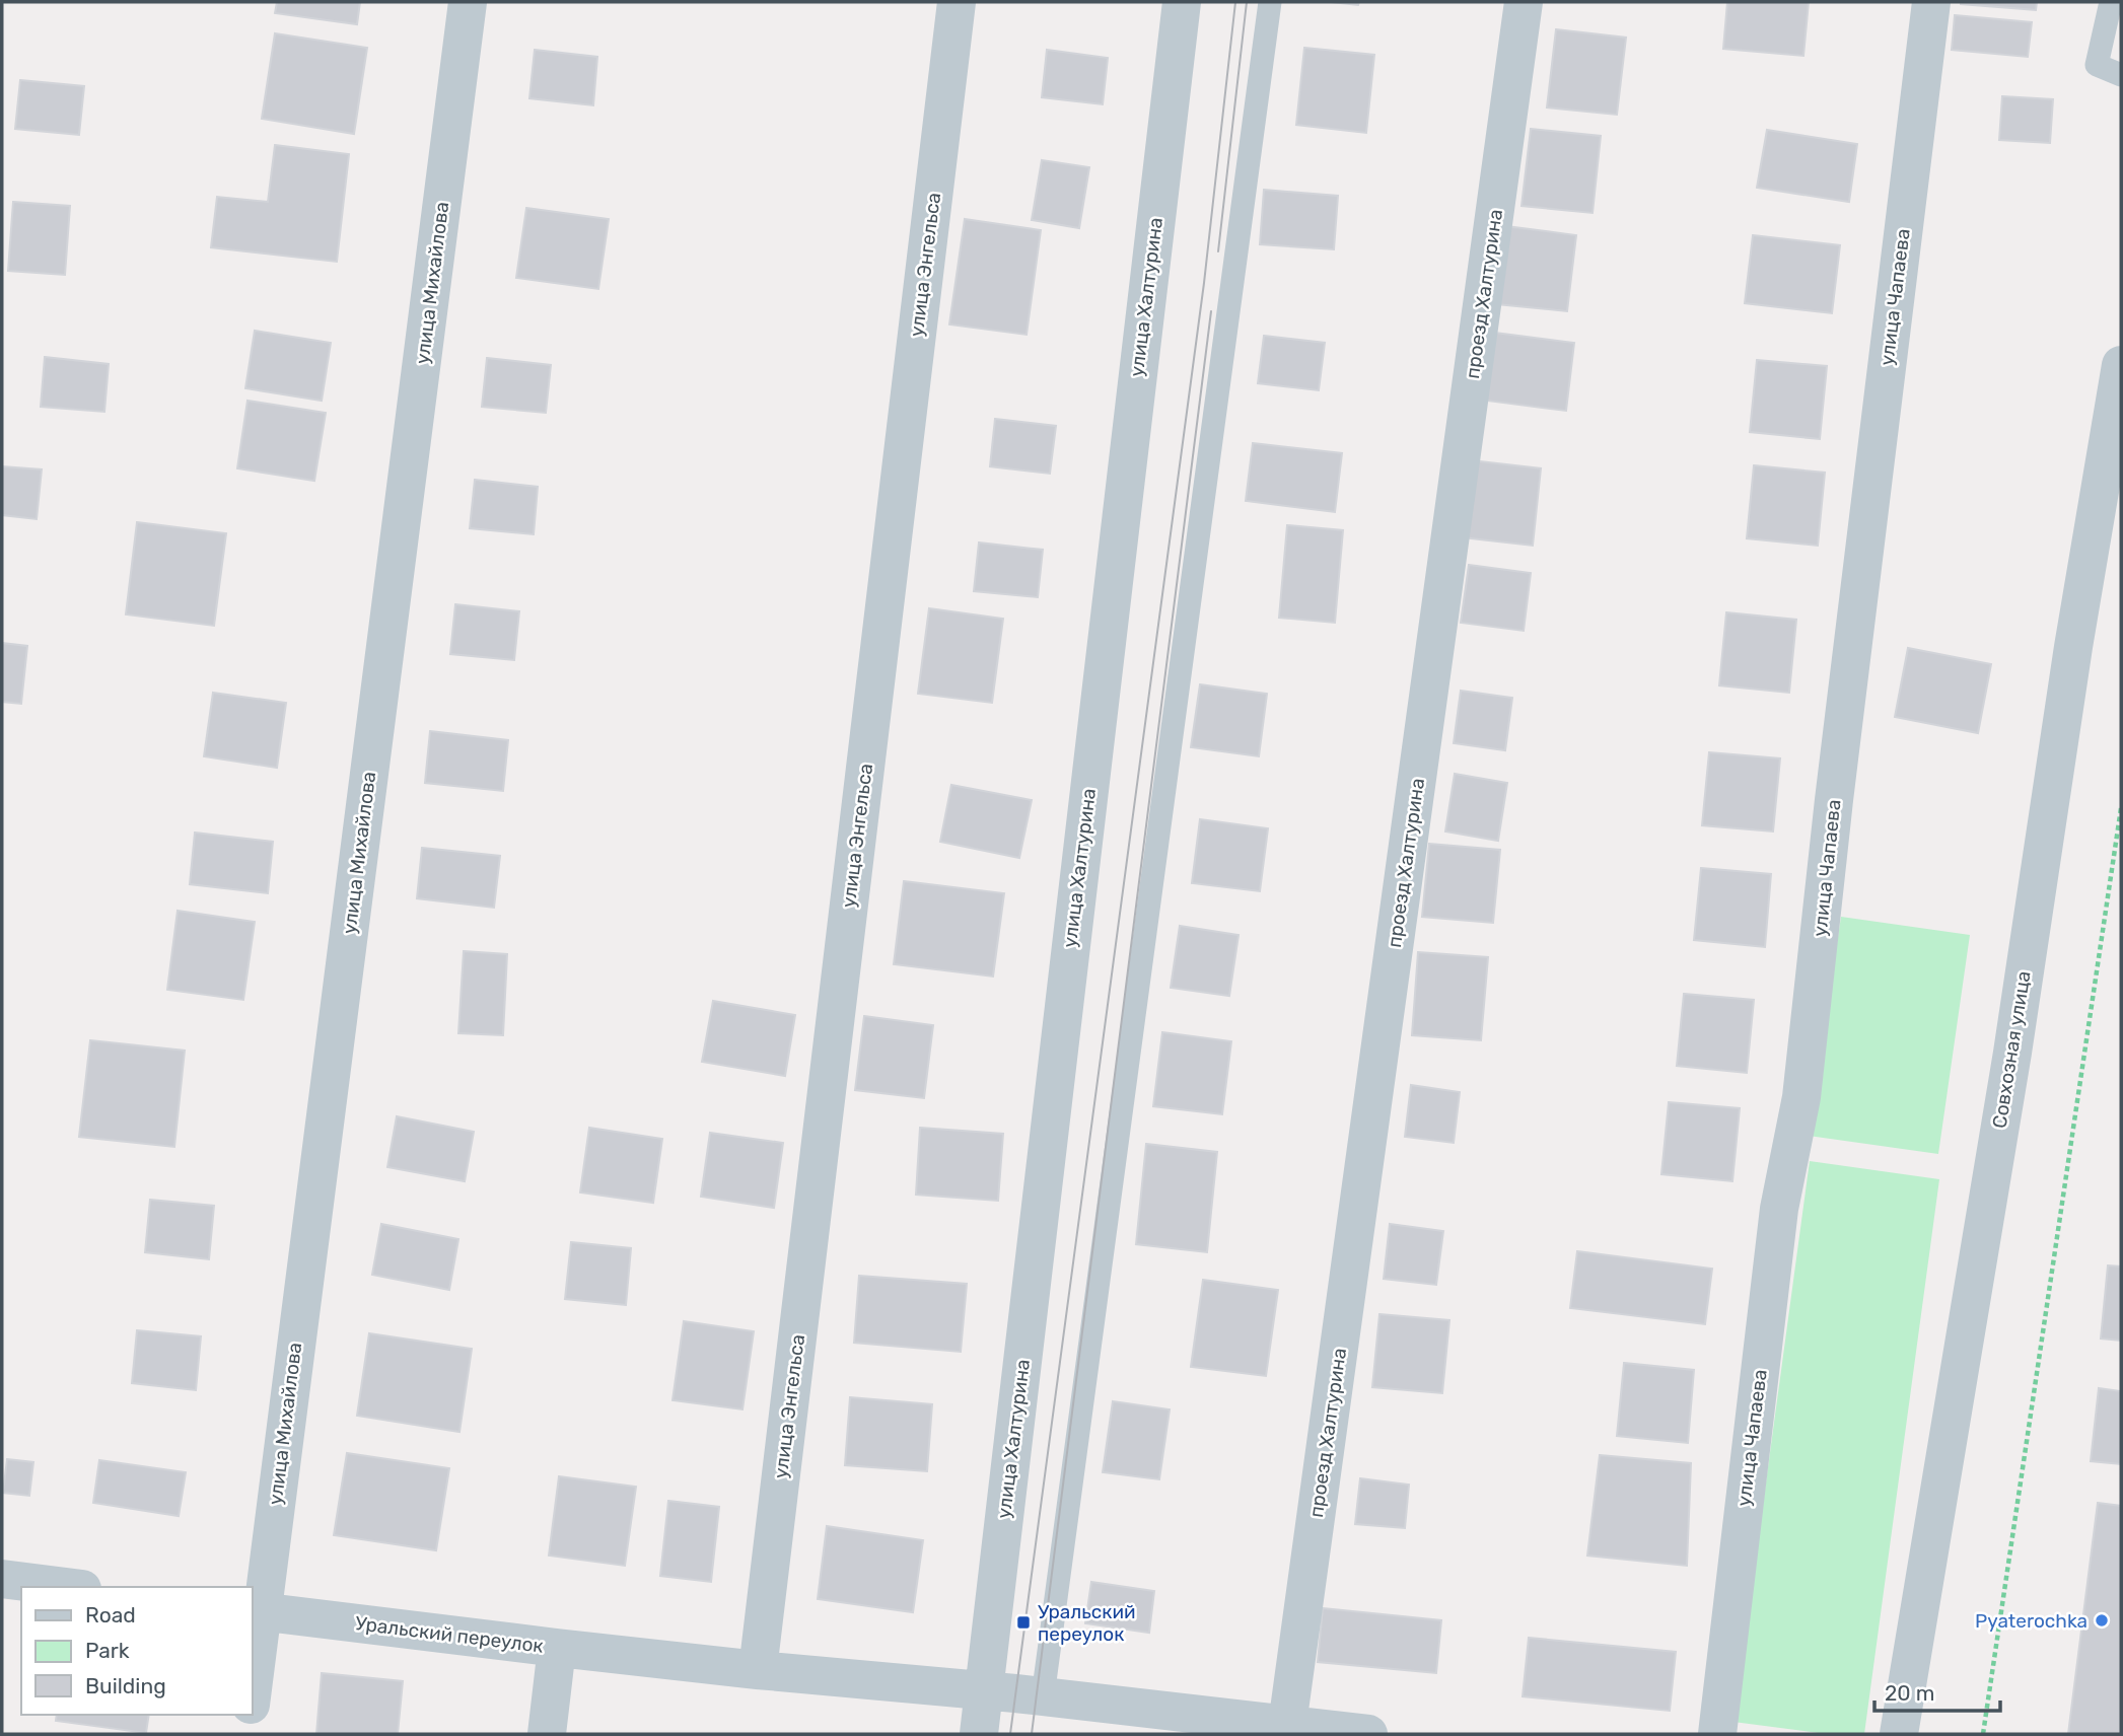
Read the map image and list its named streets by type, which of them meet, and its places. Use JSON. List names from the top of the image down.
{
  "streets": {
    "street": [
      "улица Энгельса",
      "улица Михайлова",
      "проезд Халтурина",
      "улица Халтурина",
      "улица Чапаева",
      "Совхозная улица",
      "Уральский переулок"
    ]
  },
  "crossings": [
    ["улица Энгельса", "Уральский переулок"],
    ["улица Михайлова", "Уральский переулок"],
    ["проезд Халтурина", "Уральский переулок"],
    ["улица Халтурина", "Уральский переулок"]
  ],
  "places": {
    "other": ["Pyaterochka"],
    "transit": ["Уральский переулок"]
  },
  "legend": ["Road", "Park", "Building"],
  "scale_bar": "20 m"
}
